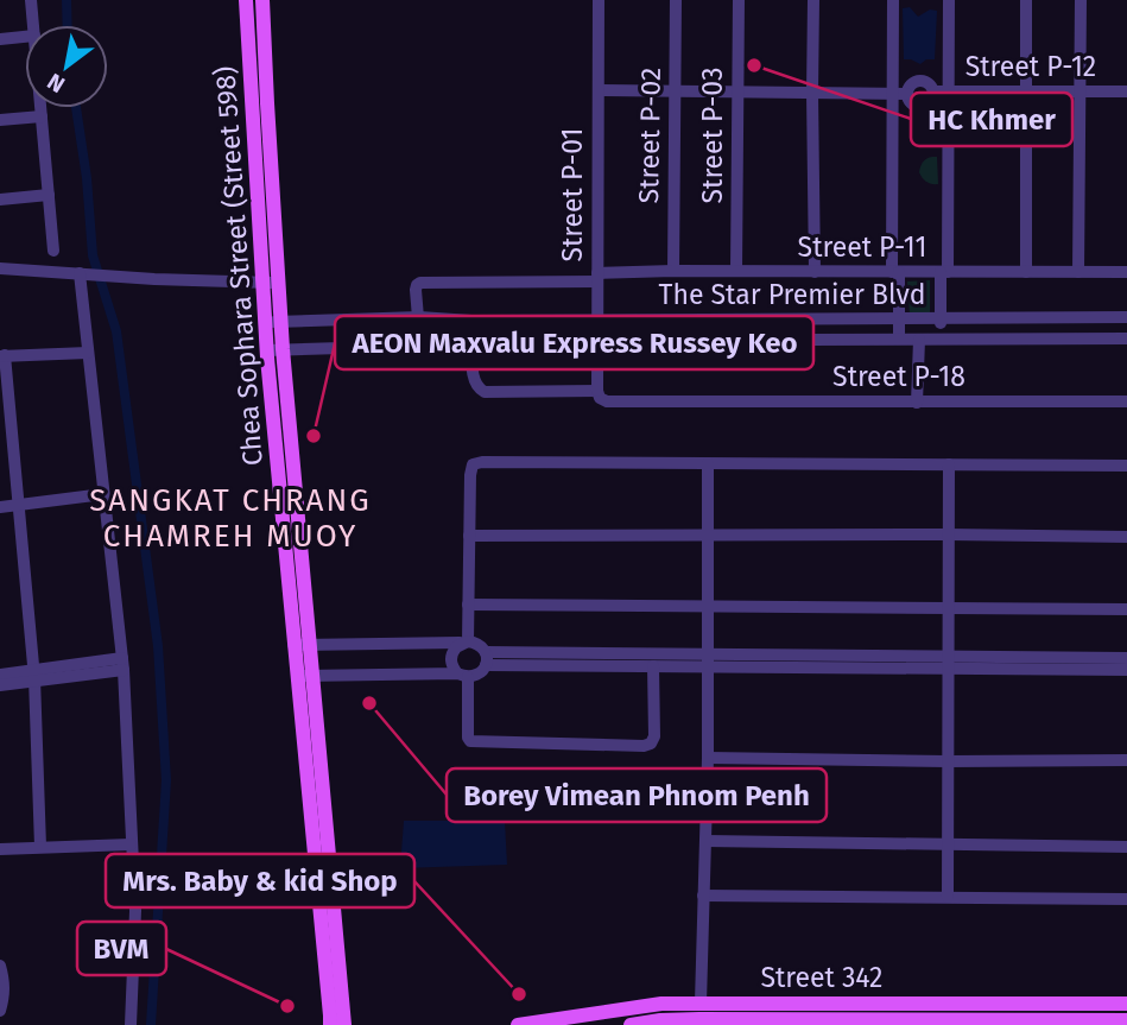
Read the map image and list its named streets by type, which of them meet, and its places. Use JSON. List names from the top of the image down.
{
  "streets": {
    "main road": ["Chea Sophara Street (Street 598)", "Street 342"],
    "street": [
      "Street P-12",
      "Street P-02",
      "Street P-03",
      "Street P-01",
      "Street P-11",
      "The Star Premier Blvd",
      "Street P-18"
    ]
  },
  "crossings": [
    ["Street P-02", "Street P-11"],
    ["Street P-03", "Street P-11"],
    ["Street P-01", "Street P-11"],
    ["Street P-01", "The Star Premier Blvd"],
    ["Street P-01", "Street P-18"],
    ["Street P-11", "The Star Premier Blvd"],
    ["Chea Sophara Street (Street 598)", "The Star Premier Blvd"],
    ["The Star Premier Blvd", "Street P-18"]
  ],
  "districts": ["SANGKAT CHRANG CHAMREH MUOY"],
  "places": [
    "HC Khmer",
    "AEON Maxvalu Express Russey Keo",
    "Borey Vimean Phnom Penh",
    "Mrs. Baby & kid Shop",
    "BVM"
  ],
  "north": "bottom left"
}
